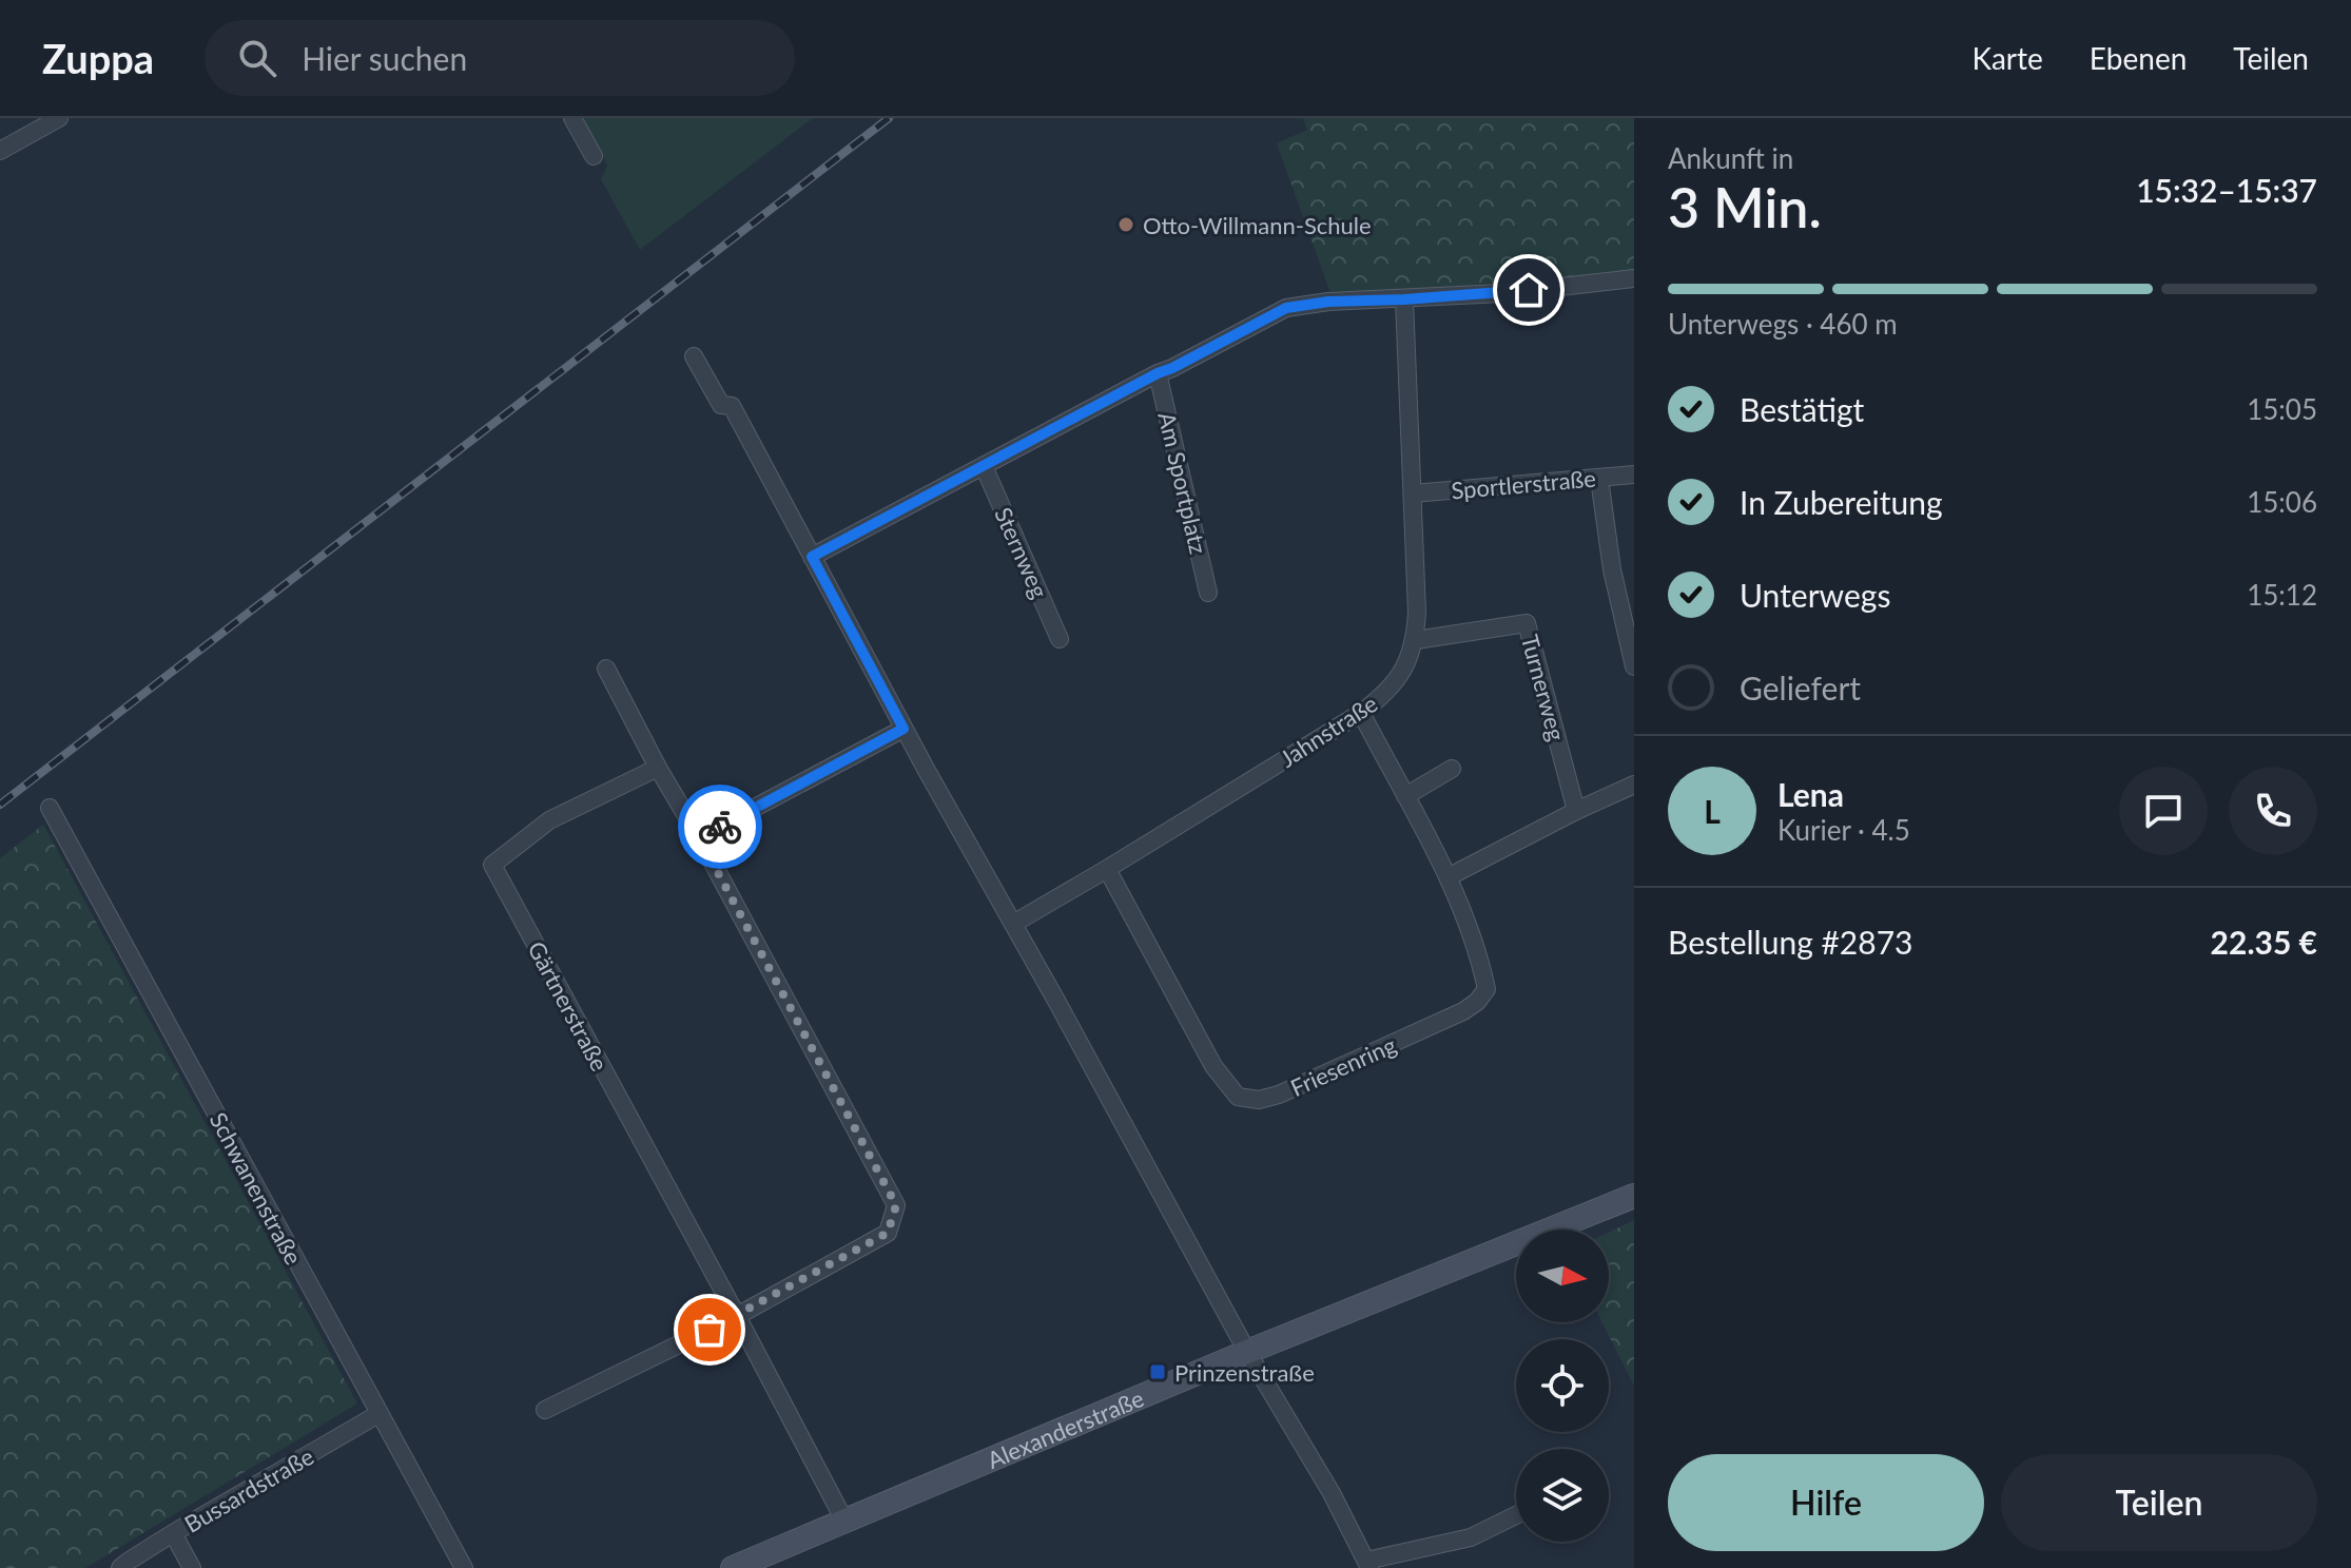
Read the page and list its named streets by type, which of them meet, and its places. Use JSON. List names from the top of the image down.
{
  "streets": {
    "street": [
      "Am Sportplatz",
      "Sportlerstraße",
      "Sternweg",
      "Turnerweg",
      "Jahnstraße",
      "Gärtnerstraße",
      "Friesenring",
      "Schwanenstraße",
      "Alexanderstraße",
      "Bussardstraße"
    ]
  },
  "crossings": [
    ["Sportlerstraße", "Jahnstraße"],
    ["Turnerweg", "Jahnstraße"],
    ["Jahnstraße", "Friesenring"],
    ["Gärtnerstraße", "Alexanderstraße"],
    ["Schwanenstraße", "Bussardstraße"]
  ],
  "places": {
    "other": ["Otto-Willmann-Schule"],
    "transit": ["Prinzenstraße"]
  },
  "north": "right",
  "page": {
    "header": "Zuppa",
    "search": "Hier suchen",
    "nav": ["Karte", "Ebenen", "Teilen"],
    "heading": ["3 Min.", "Ankunft in", "15:32–15:37"],
    "panel": [
      "Lena",
      "Kurier · 4.5",
      "Bestellung #2873",
      "22.35 €"
    ],
    "bar": "Unterwegs · 460 m",
    "list": [
      ["Bestätigt", "15:05"],
      ["In Zubereitung", "15:06"],
      ["Unterwegs", "15:12"],
      "Geliefert"
    ],
    "round": "L",
    "buttons": ["Hilfe", "Teilen"]
  }
}
